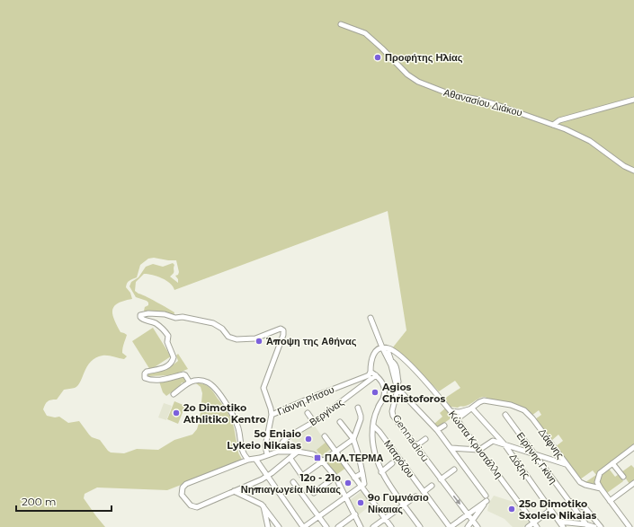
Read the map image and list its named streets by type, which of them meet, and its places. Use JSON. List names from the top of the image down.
{
  "streets": {
    "street": [
      "Αθανασίου Διάκου",
      "Γιάννη Ρίτσου",
      "Βεργίνας",
      "Gennadiou",
      "Δάφνης",
      "Κώστα Κρυστάλλη",
      "Ειρήνης Γκίνη",
      "Ματρόζου",
      "Δόξης"
    ]
  },
  "crossings": [
    ["Gennadiou", "Κώστα Κρυστάλλη"],
    ["Δάφνης", "Κώστα Κρυστάλλη"],
    ["Δάφνης", "Δόξης"]
  ],
  "places": {
    "other": [
      "Προφήτης Ηλίας",
      "Άποψη της Αθήνας",
      "Agios Christoforos",
      "2o Dimotiko Athlitiko Kentro",
      "5o Eniaio Lykeio Nikaias",
      "12ο - 21ο Νηπιαγωγεία Νίκαιας",
      "9ο Γυμνάσιο Νίκαιας",
      "25ο Dimotiko Sxoleio Nikaias"
    ],
    "transit": ["ΠΑΛ.ΤΕΡΜΑ"]
  },
  "scale_bar": "200 m"
}
